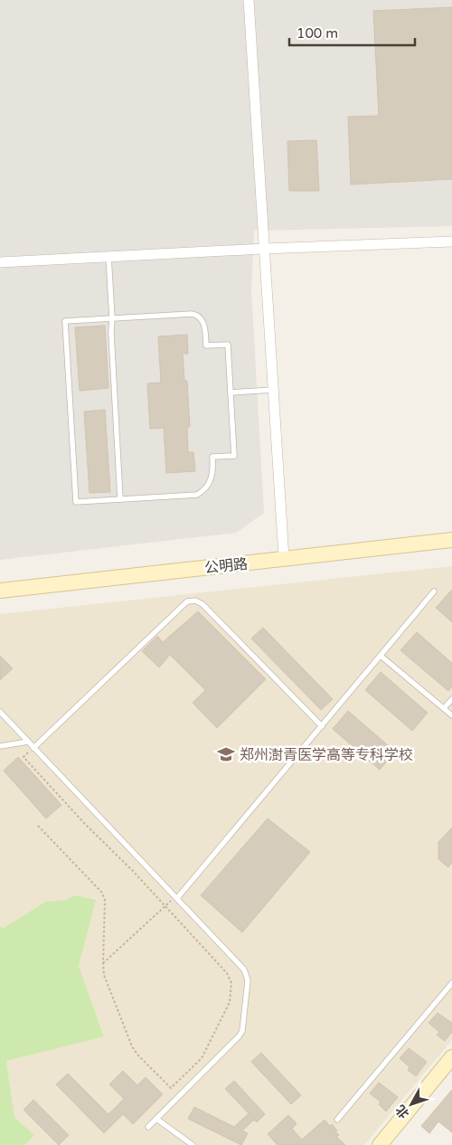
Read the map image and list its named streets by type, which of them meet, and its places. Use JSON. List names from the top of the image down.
{
  "streets": {
    "street": ["公明路"]
  },
  "places": {
    "school or university": ["郑州澍青医学高等专科学校"]
  },
  "scale_bar": "100 m",
  "north": "bottom left"
}
